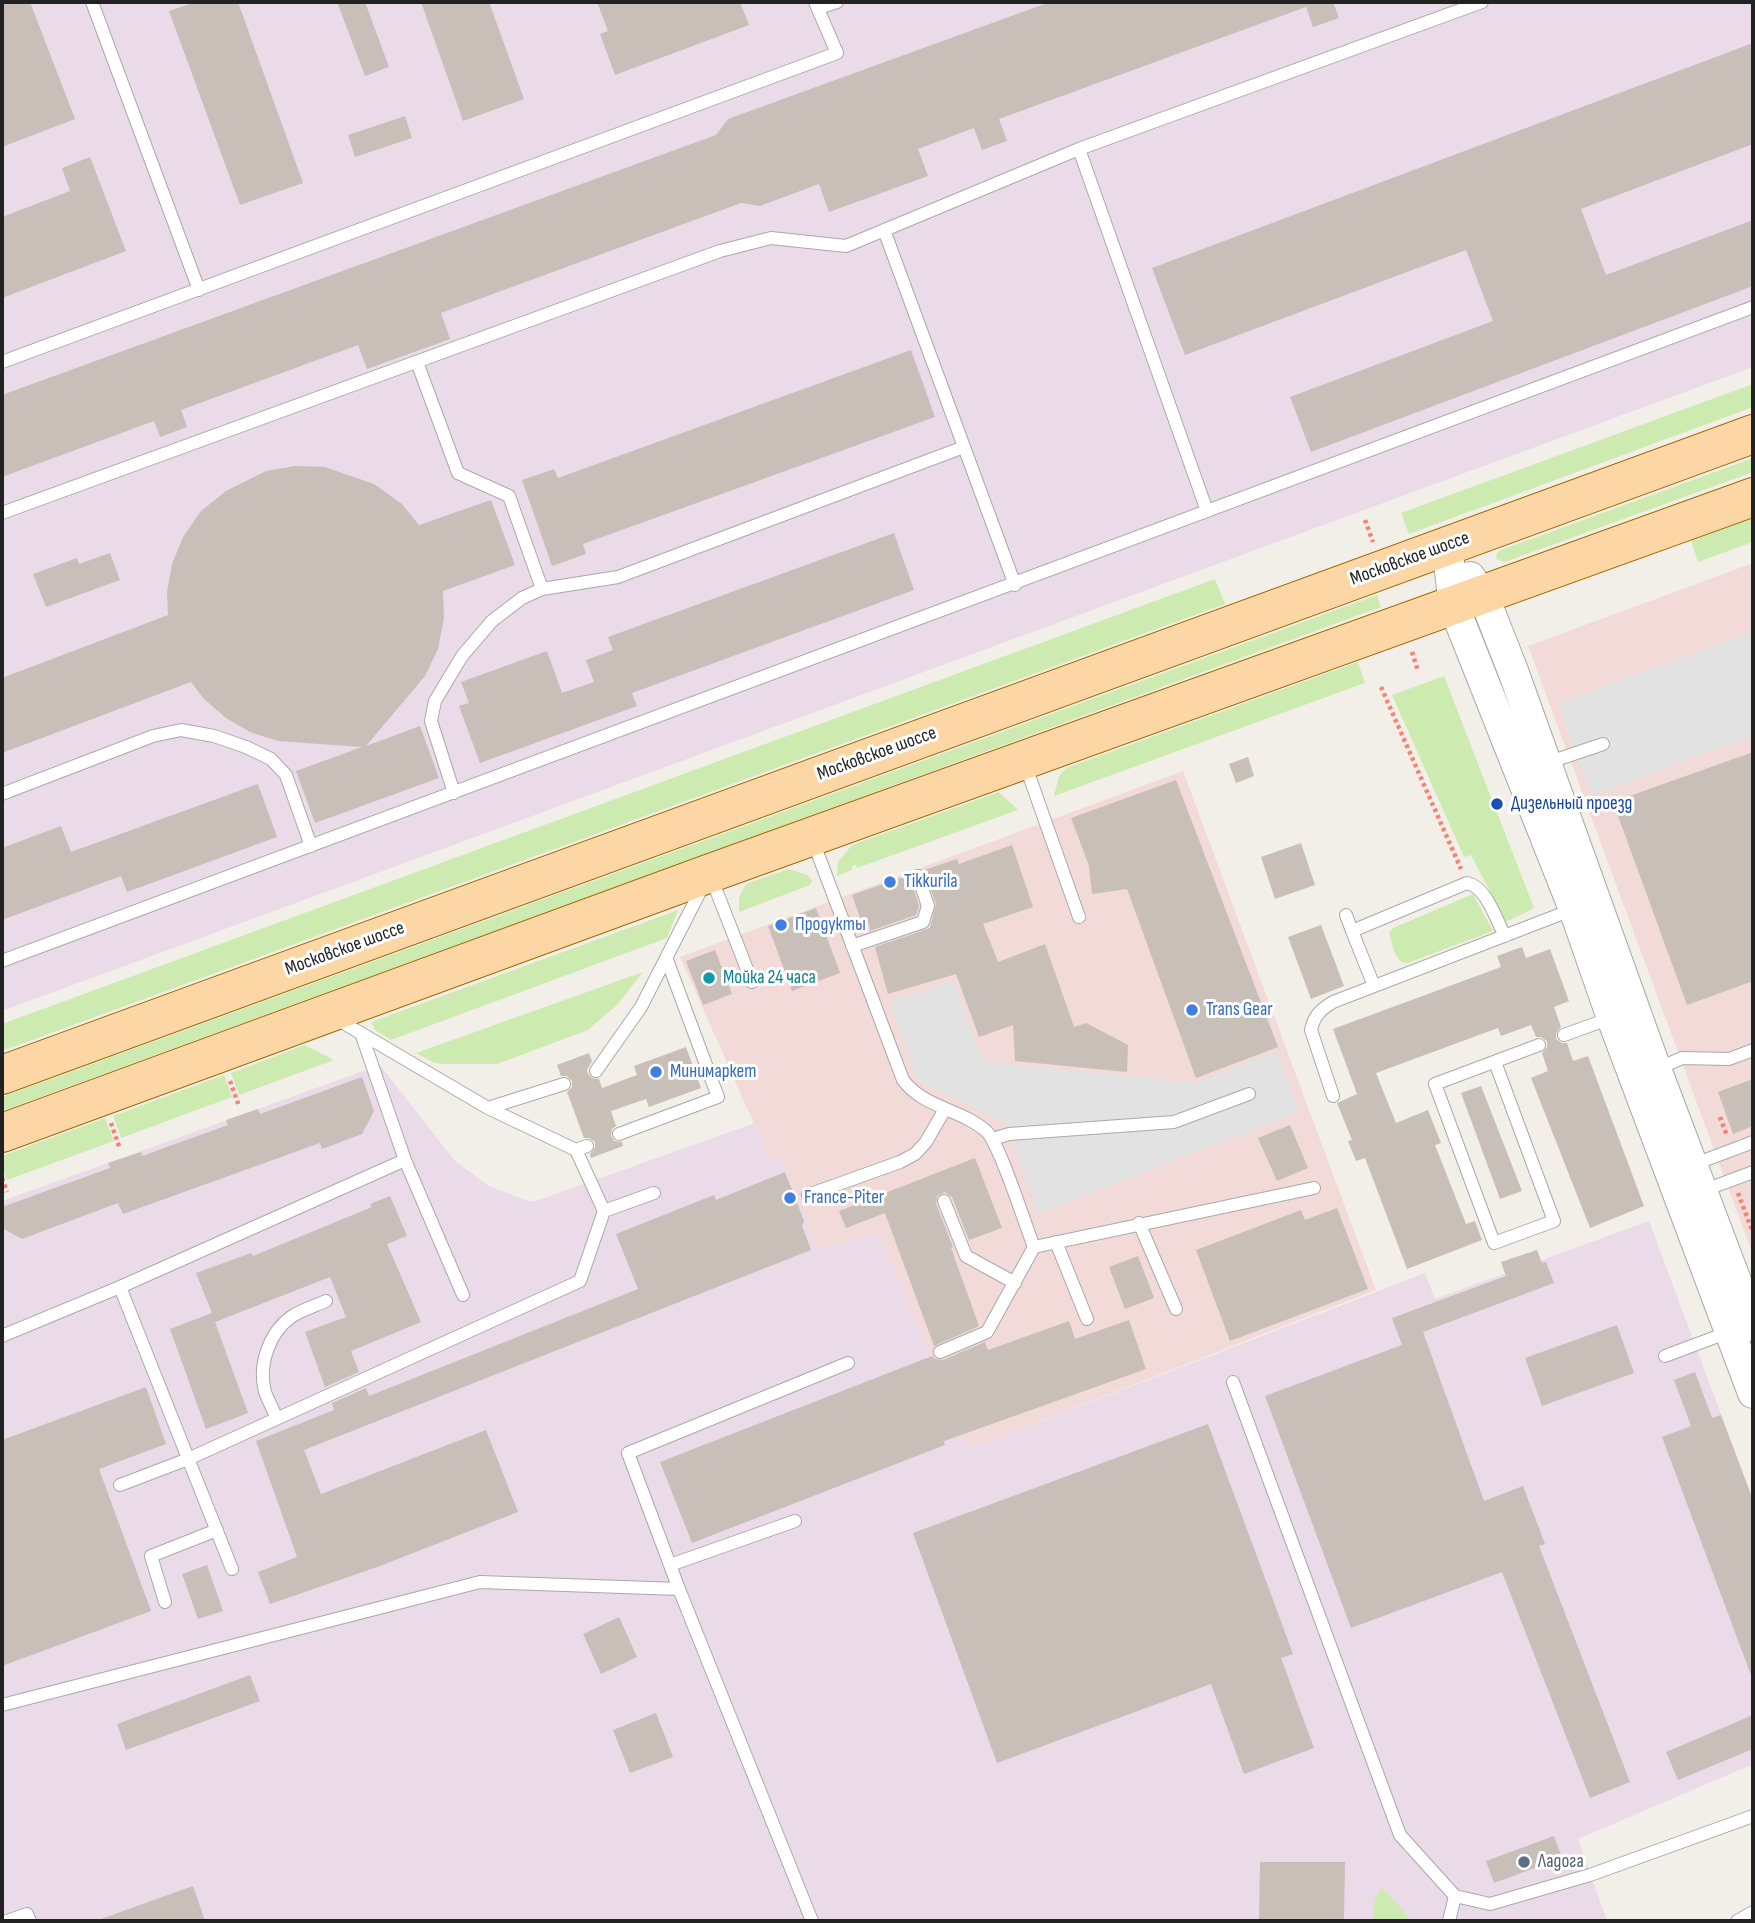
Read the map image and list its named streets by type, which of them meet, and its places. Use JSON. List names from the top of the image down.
{
  "streets": {
    "main road": ["Московское шоссе"]
  },
  "places": [
    "Дизельный проезд",
    "Tikkurila",
    "Продукты",
    "Мойка 24 часа",
    "Trans Gear",
    "Минимаркет",
    "France-Piter",
    "Ладога"
  ]
}
